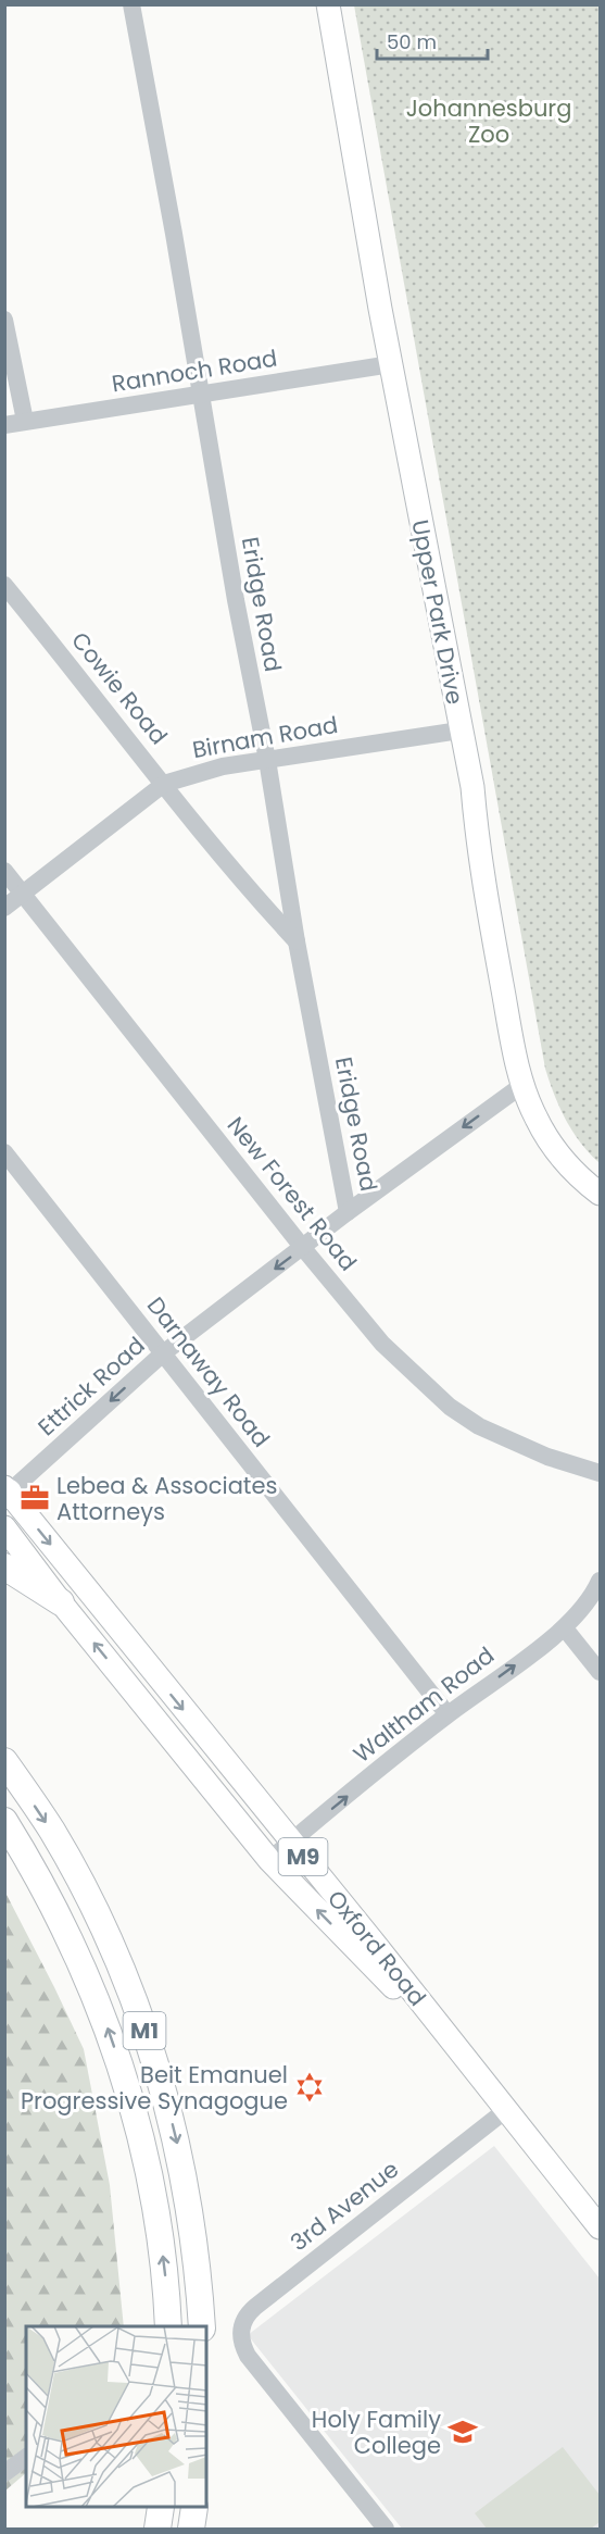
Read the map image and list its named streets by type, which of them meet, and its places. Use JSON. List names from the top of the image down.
{
  "streets": {
    "highway": ["M1"],
    "main road": ["Upper Park Drive", "M9", "Oxford Road"],
    "street": [
      "Rannoch Road",
      "Eridge Road",
      "Cowie Road",
      "Birnam Road",
      "New Forest Road",
      "Darnaway Road",
      "Ettrick Road",
      "Waltham Road",
      "3rd Avenue"
    ]
  },
  "crossings": [
    ["Rannoch Road", "Eridge Road"],
    ["Rannoch Road", "Upper Park Drive"],
    ["Eridge Road", "Cowie Road"],
    ["Eridge Road", "Birnam Road"],
    ["Eridge Road", "Ettrick Road"],
    ["Upper Park Drive", "Birnam Road"],
    ["Upper Park Drive", "Ettrick Road"],
    ["Cowie Road", "Birnam Road"],
    ["Birnam Road", "New Forest Road"],
    ["New Forest Road", "Ettrick Road"],
    ["Darnaway Road", "Ettrick Road"],
    ["Darnaway Road", "Waltham Road"],
    ["Ettrick Road", "Oxford Road"],
    ["Waltham Road", "Oxford Road"],
    ["Oxford Road", "3rd Avenue"]
  ],
  "one_way": ["Ettrick Road", "Waltham Road"],
  "parks": ["Johannesburg Zoo"],
  "places": {
    "office": ["Lebea & Associates Attorneys"],
    "synagogue": ["Beit Emanuel Progressive Synagogue"],
    "school or university": ["Holy Family College"]
  },
  "scale_bar": "50 m"
}
